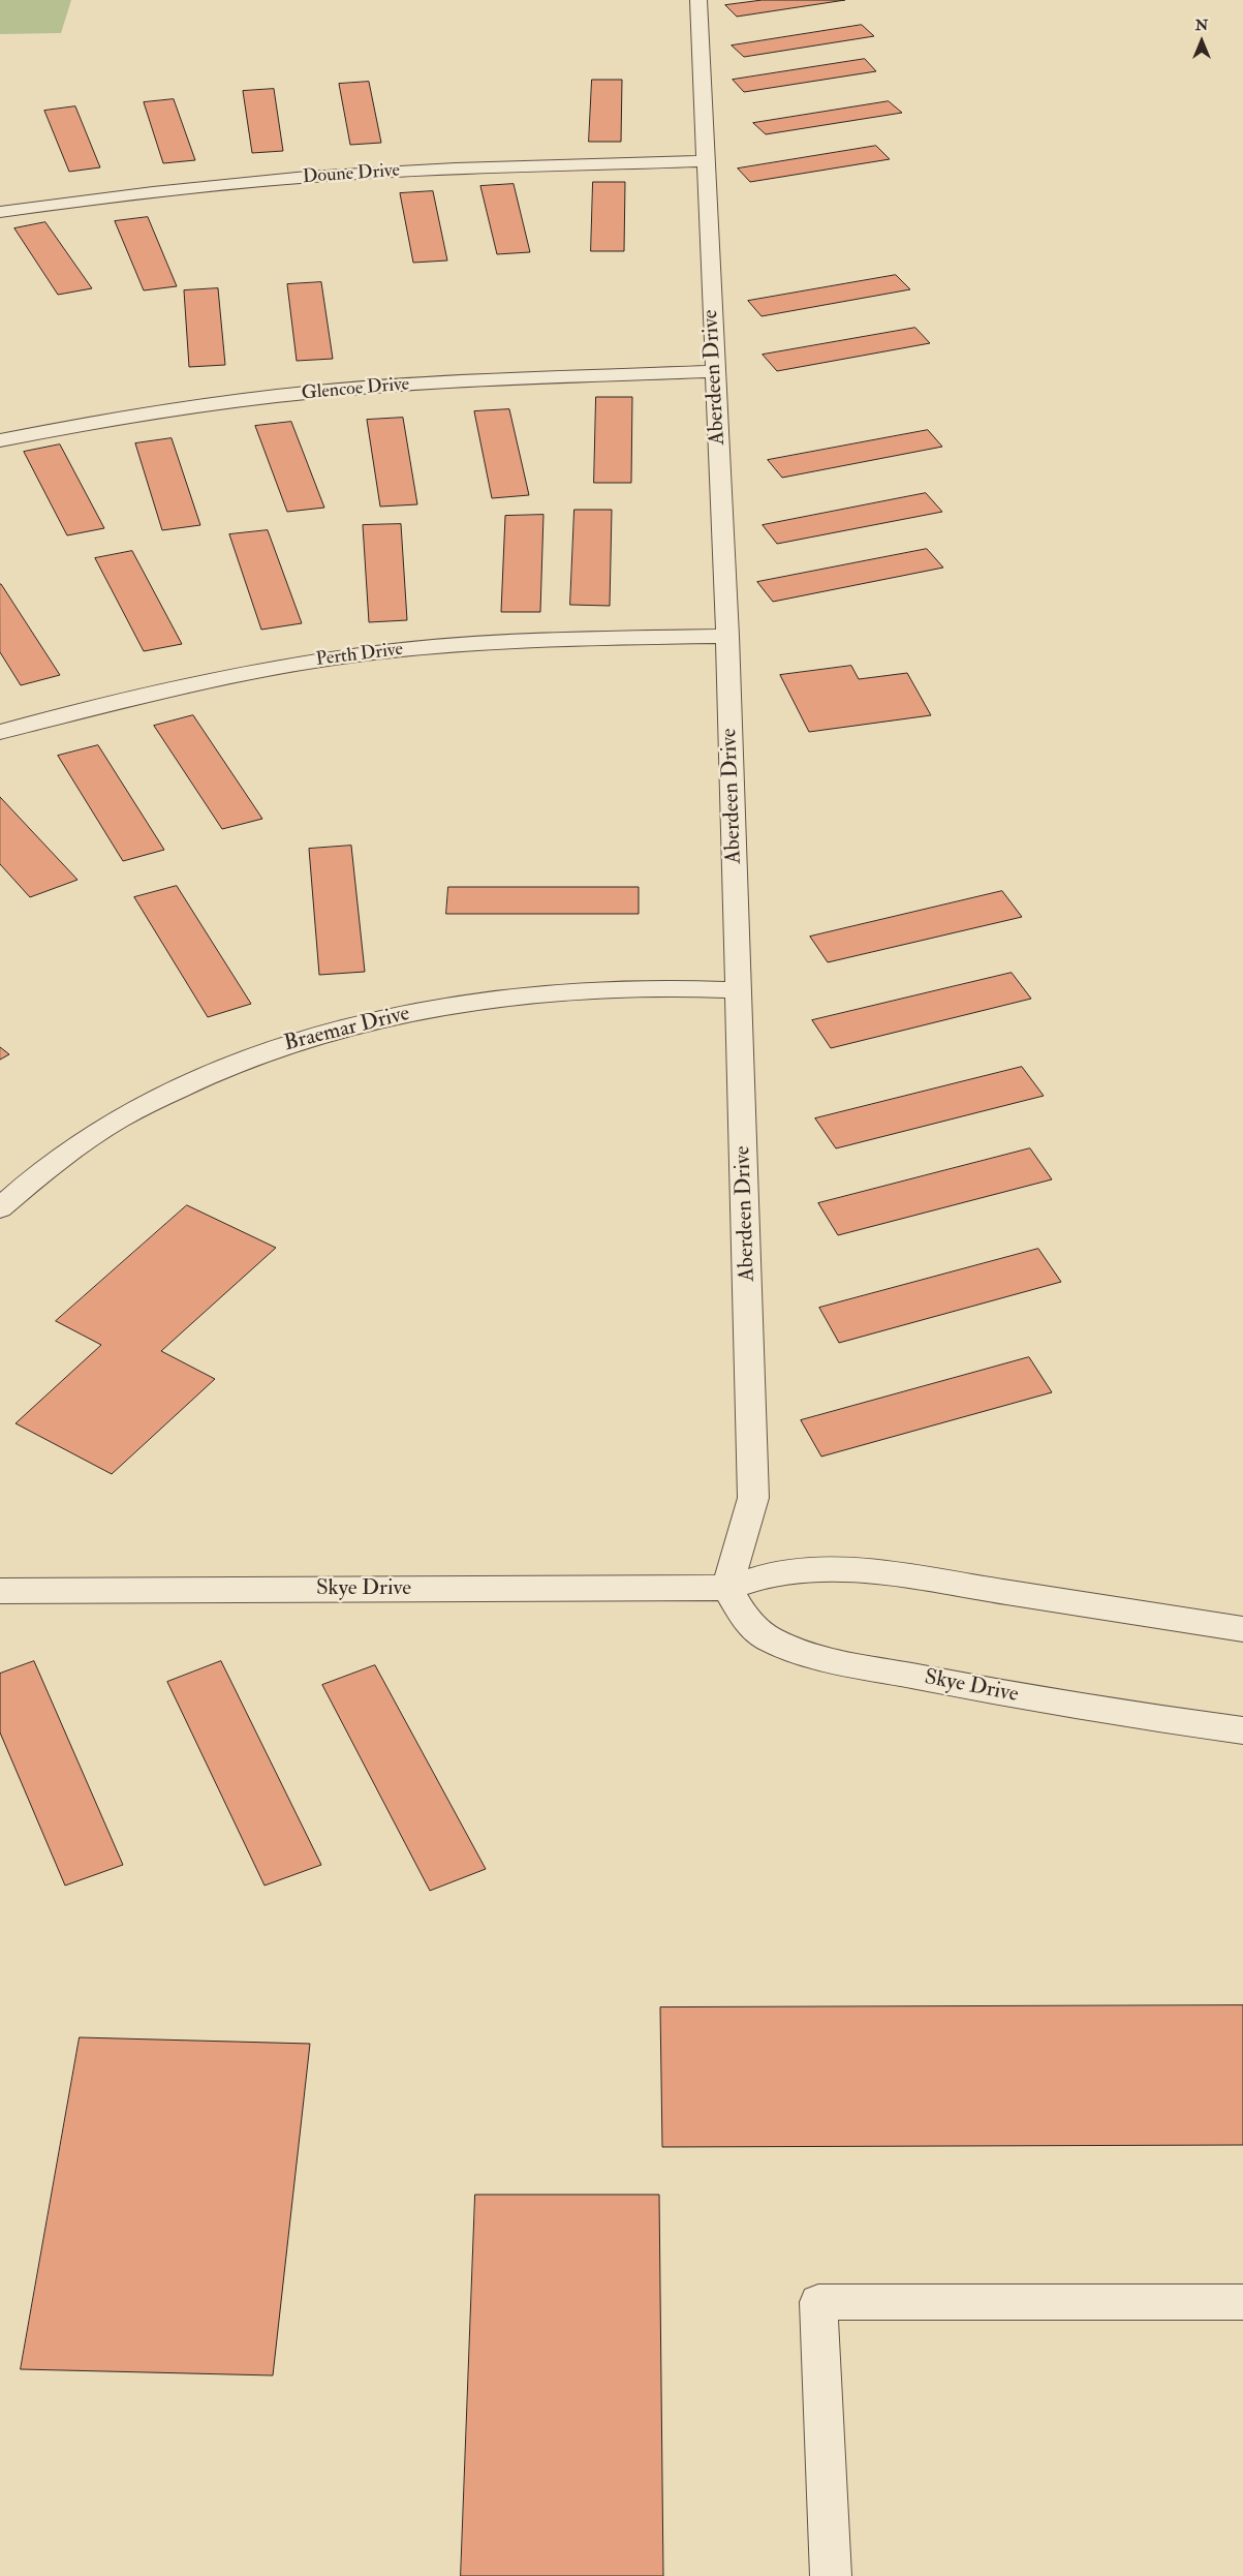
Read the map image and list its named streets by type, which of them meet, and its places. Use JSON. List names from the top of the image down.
{
  "streets": {
    "street": [
      "Doune Drive",
      "Aberdeen Drive",
      "Glencoe Drive",
      "Perth Drive",
      "Braemar Drive",
      "Skye Drive"
    ]
  },
  "crossings": [
    ["Doune Drive", "Aberdeen Drive"],
    ["Aberdeen Drive", "Glencoe Drive"],
    ["Aberdeen Drive", "Perth Drive"],
    ["Aberdeen Drive", "Braemar Drive"],
    ["Aberdeen Drive", "Skye Drive"]
  ],
  "north": "top"
}
